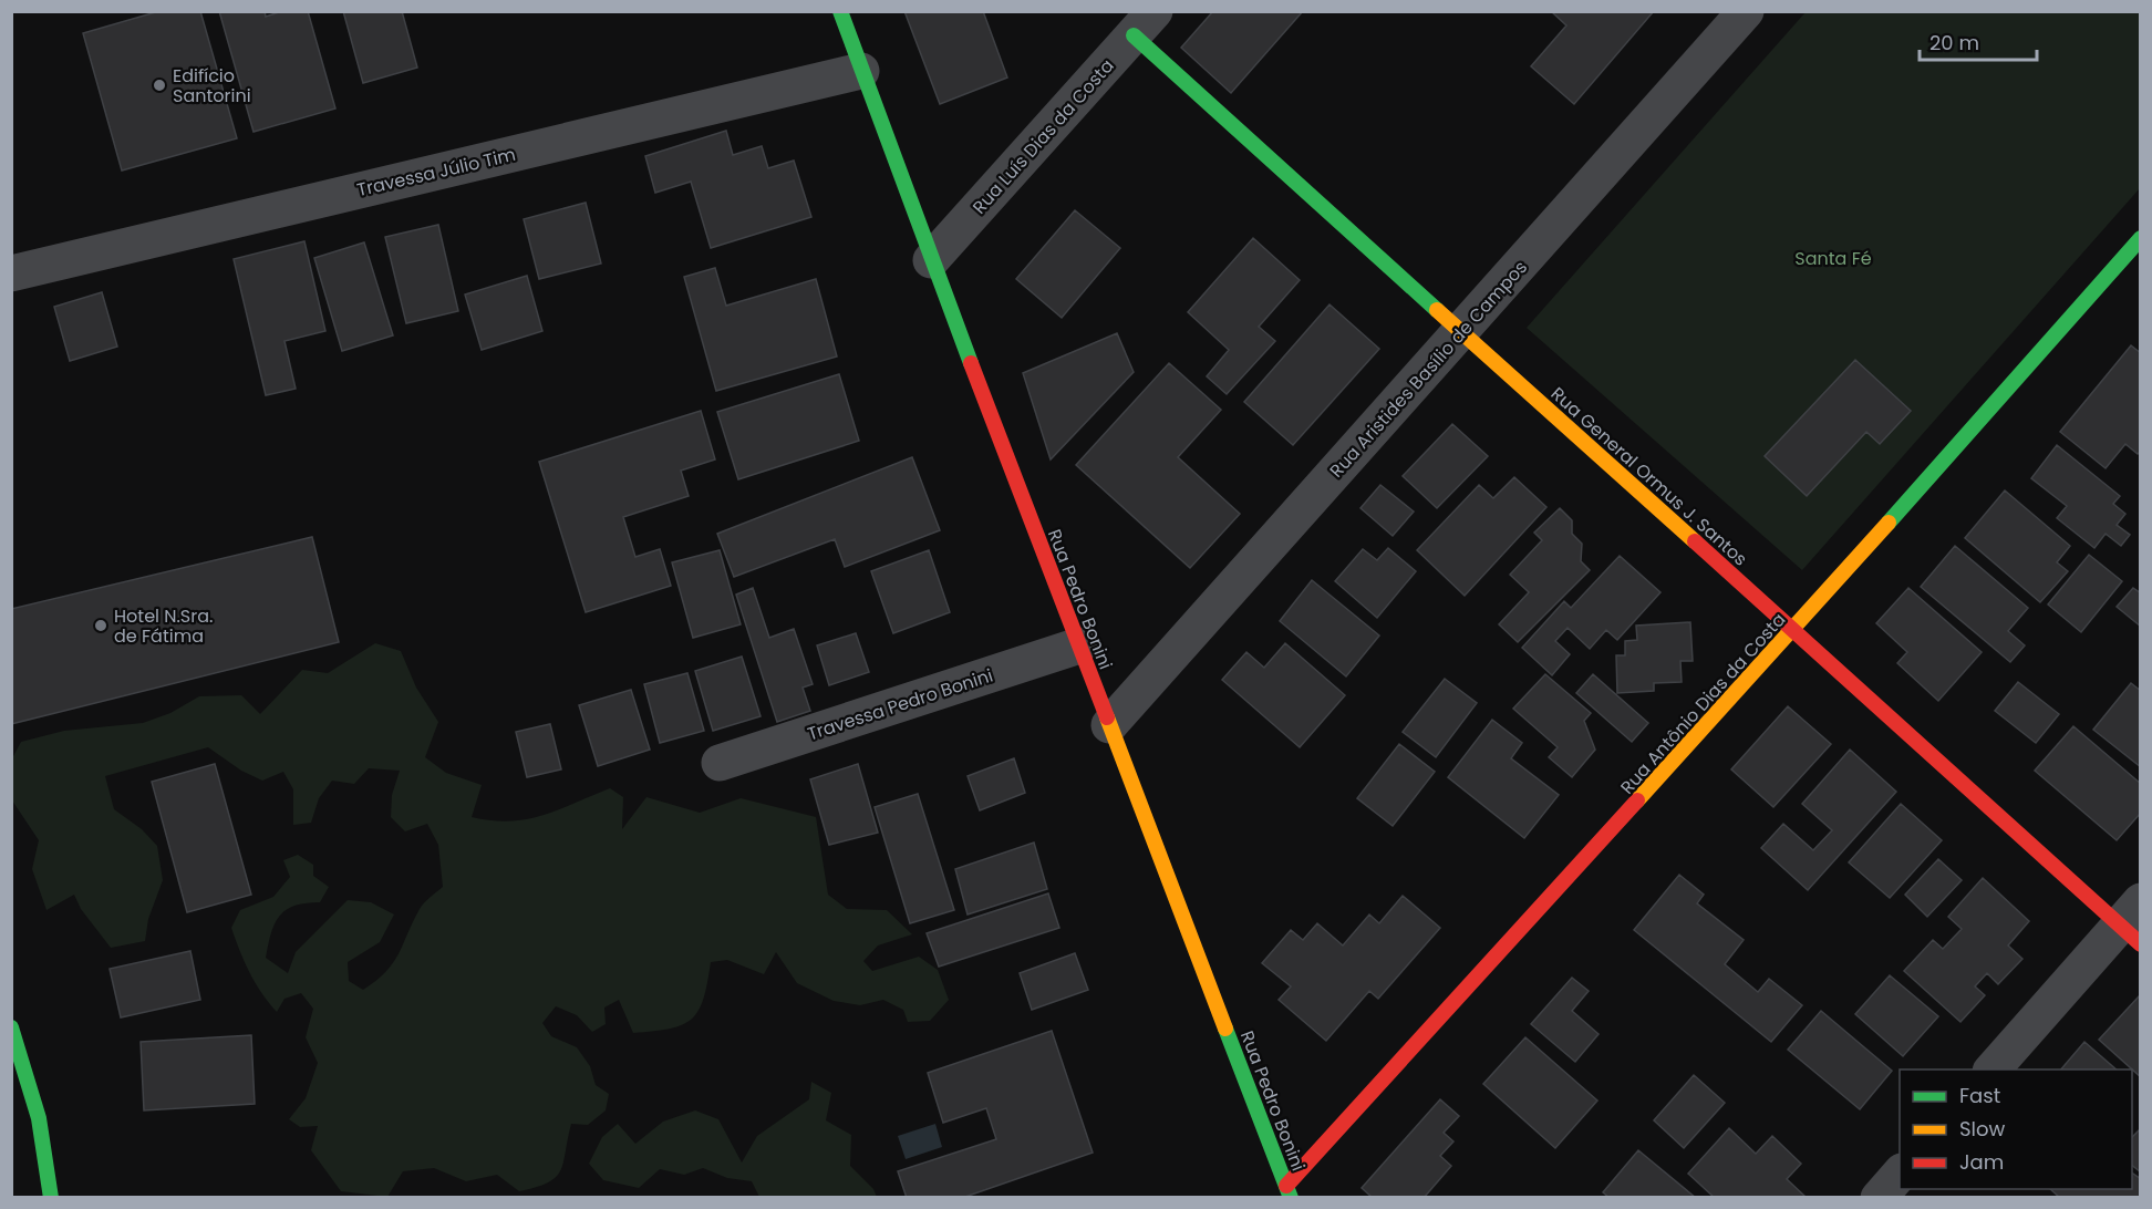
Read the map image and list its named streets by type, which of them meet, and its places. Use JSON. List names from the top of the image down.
{
  "streets": {
    "street": [
      "Rua Luís Dias da Costa",
      "Travessa Júlio Tim",
      "Rua Aristides Basílio de Campos",
      "Rua General Ormus J. Santos",
      "Rua Pedro Bonini",
      "Rua Antônio Dias da Costa",
      "Travessa Pedro Bonini"
    ]
  },
  "crossings": [
    ["Rua Luís Dias da Costa", "Rua General Ormus J. Santos"],
    ["Rua Luís Dias da Costa", "Rua Pedro Bonini"],
    ["Travessa Júlio Tim", "Rua Pedro Bonini"],
    ["Rua Aristides Basílio de Campos", "Rua General Ormus J. Santos"],
    ["Rua Aristides Basílio de Campos", "Rua Pedro Bonini"],
    ["Rua General Ormus J. Santos", "Rua Antônio Dias da Costa"],
    ["Rua Pedro Bonini", "Rua Antônio Dias da Costa"],
    ["Rua Pedro Bonini", "Travessa Pedro Bonini"]
  ],
  "parks": ["Santa Fé"],
  "places": ["Edifício Santorini", "Hotel N.Sra. de Fátima"],
  "legend": ["Fast", "Slow", "Jam"],
  "scale_bar": "20 m"
}
